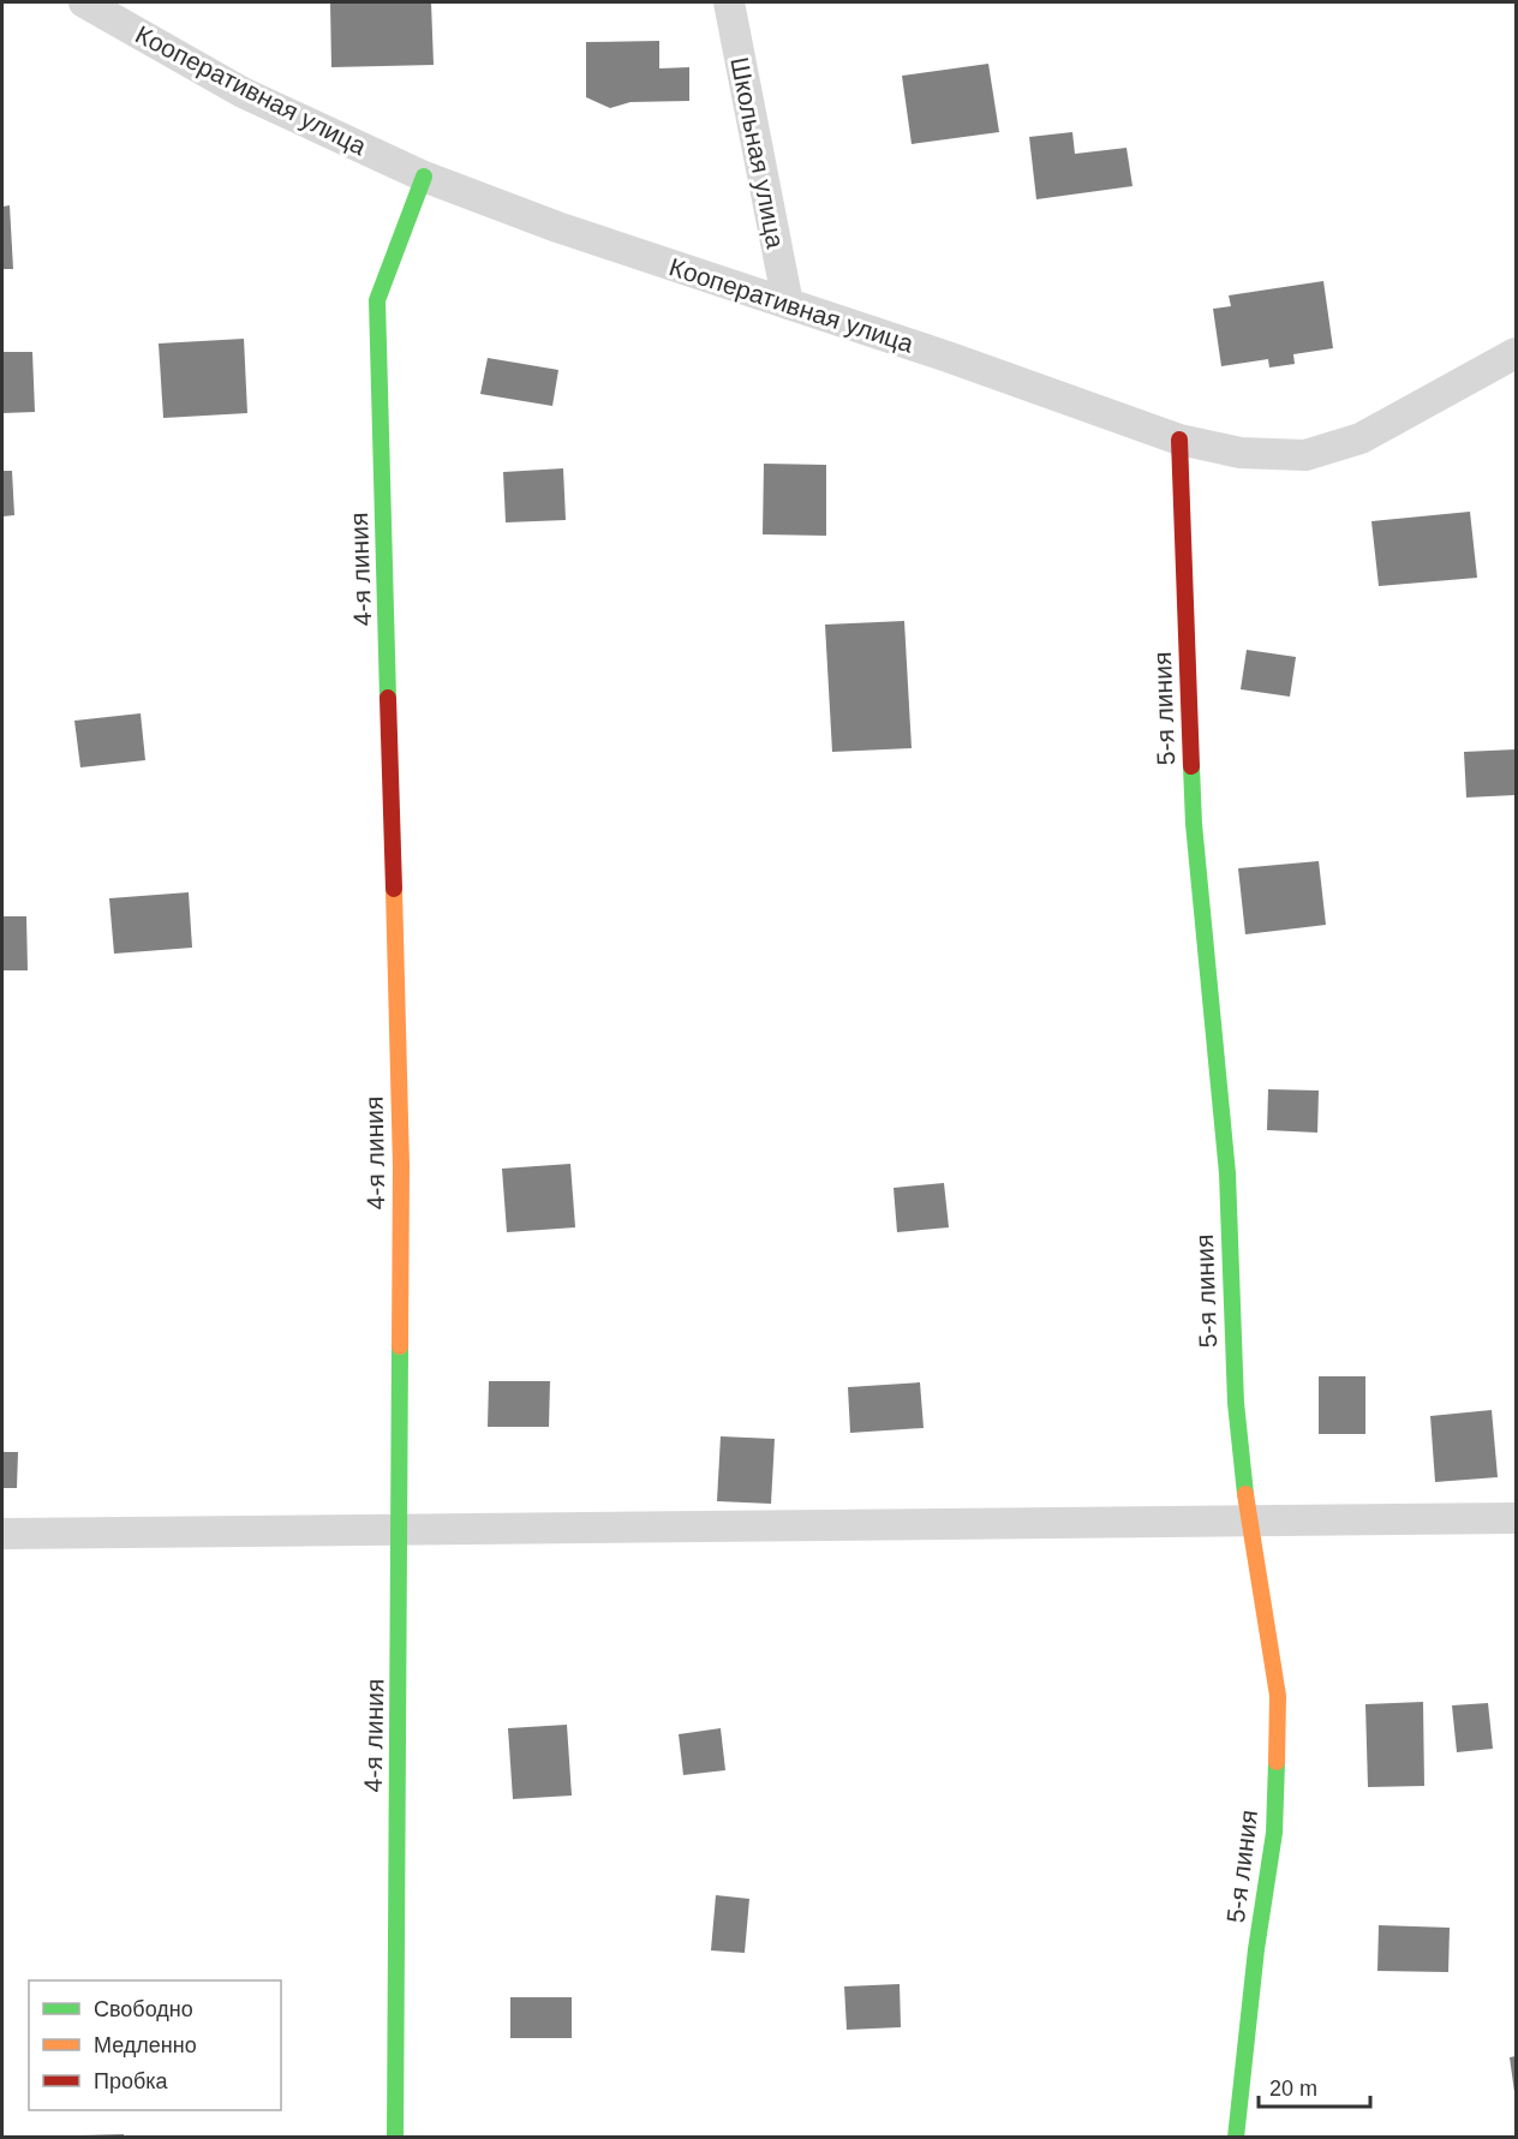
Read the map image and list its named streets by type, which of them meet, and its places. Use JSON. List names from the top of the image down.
{
  "streets": {
    "street": [
      "Кооперативная улица",
      "Школьная улица",
      "4-я линия",
      "5-я линия"
    ]
  },
  "crossings": [
    ["Кооперативная улица", "Школьная улица"],
    ["Кооперативная улица", "4-я линия"],
    ["Кооперативная улица", "5-я линия"]
  ],
  "legend": ["Свободно", "Медленно", "Пробка"],
  "scale_bar": "20 m"
}
